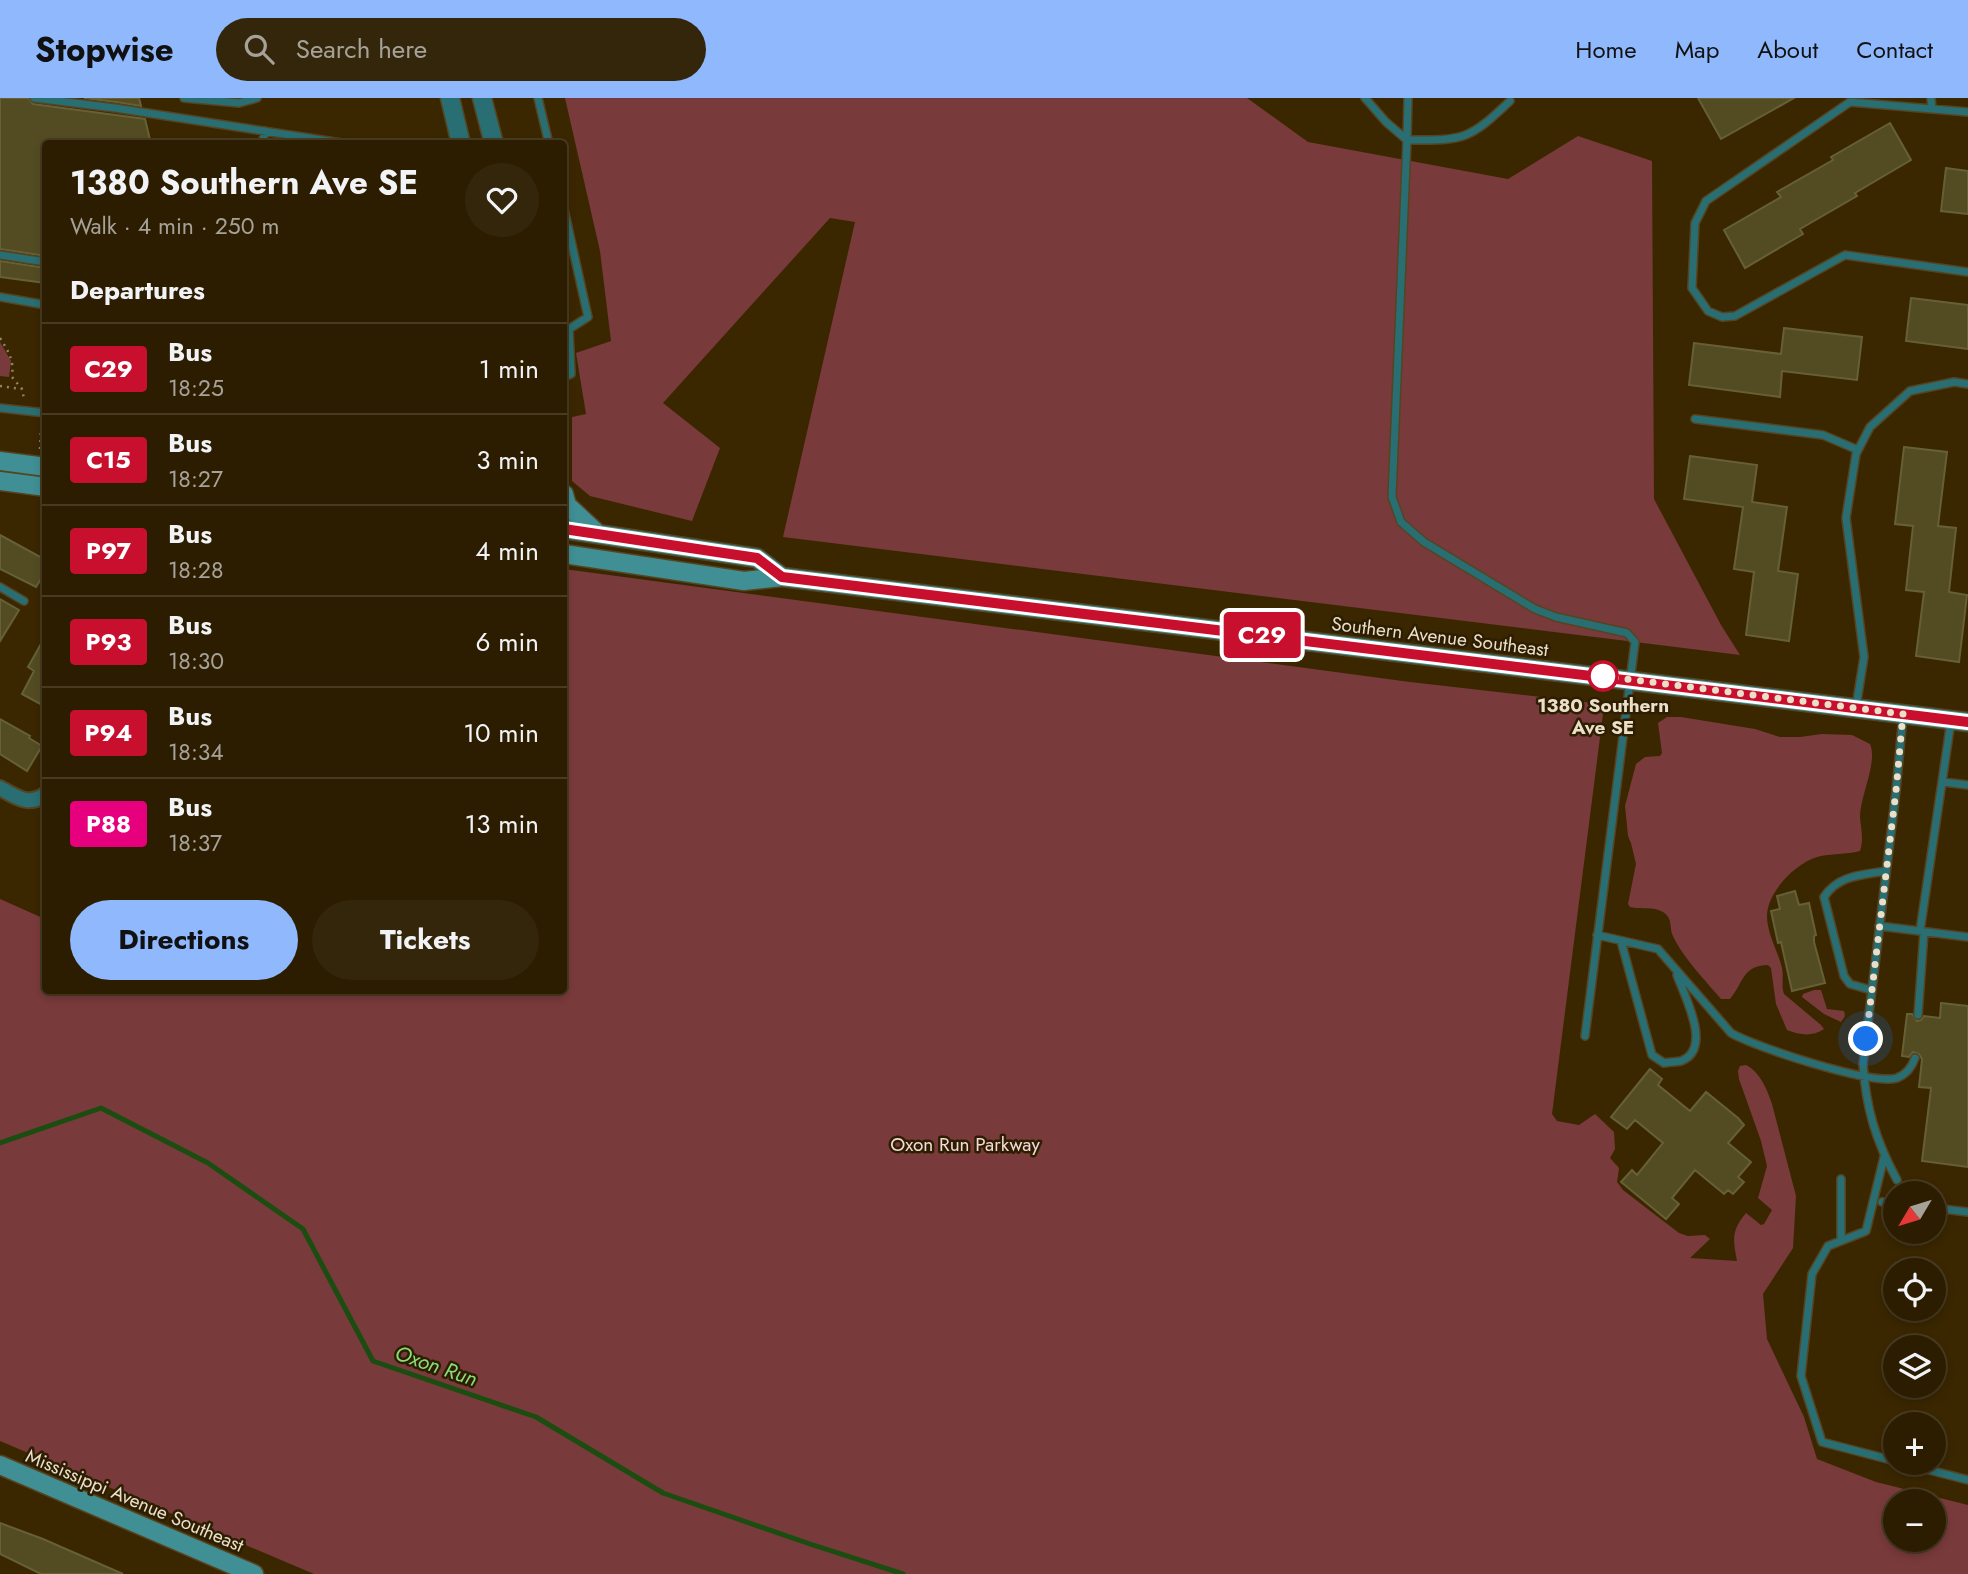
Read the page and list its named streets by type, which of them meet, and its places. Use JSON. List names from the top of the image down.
{
  "streets": {
    "main road": ["Southern Avenue Southeast", "Mississippi Avenue Southeast"]
  },
  "water": ["Oxon Run"],
  "parks": ["Oxon Run Parkway"],
  "places": ["1380 Southern Ave SE"],
  "lines": ["bus line C29"],
  "north": "bottom left",
  "page": {
    "header": "Stopwise",
    "search": "Search here",
    "nav": [
      "Home",
      "Map",
      "About",
      "Contact"
    ],
    "on_map": "C29",
    "heading": [
      ["1380 Southern Ave SE", "Walk · 4 min · 250 m"],
      "Departures"
    ],
    "list": [
      {
        "mark": "C29",
        "name": "Bus",
        "note": "18:25",
        "value": "1 min"
      },
      {
        "mark": "C15",
        "name": "Bus",
        "note": "18:27",
        "value": "3 min"
      },
      {
        "mark": "P97",
        "name": "Bus",
        "note": "18:28",
        "value": "4 min"
      },
      {
        "mark": "P93",
        "name": "Bus",
        "note": "18:30",
        "value": "6 min"
      },
      {
        "mark": "P94",
        "name": "Bus",
        "note": "18:34",
        "value": "10 min"
      },
      {
        "mark": "P88",
        "name": "Bus",
        "note": "18:37",
        "value": "13 min"
      }
    ],
    "buttons": ["Directions", "Tickets"],
    "map_buttons": ["+", "−"]
  }
}
